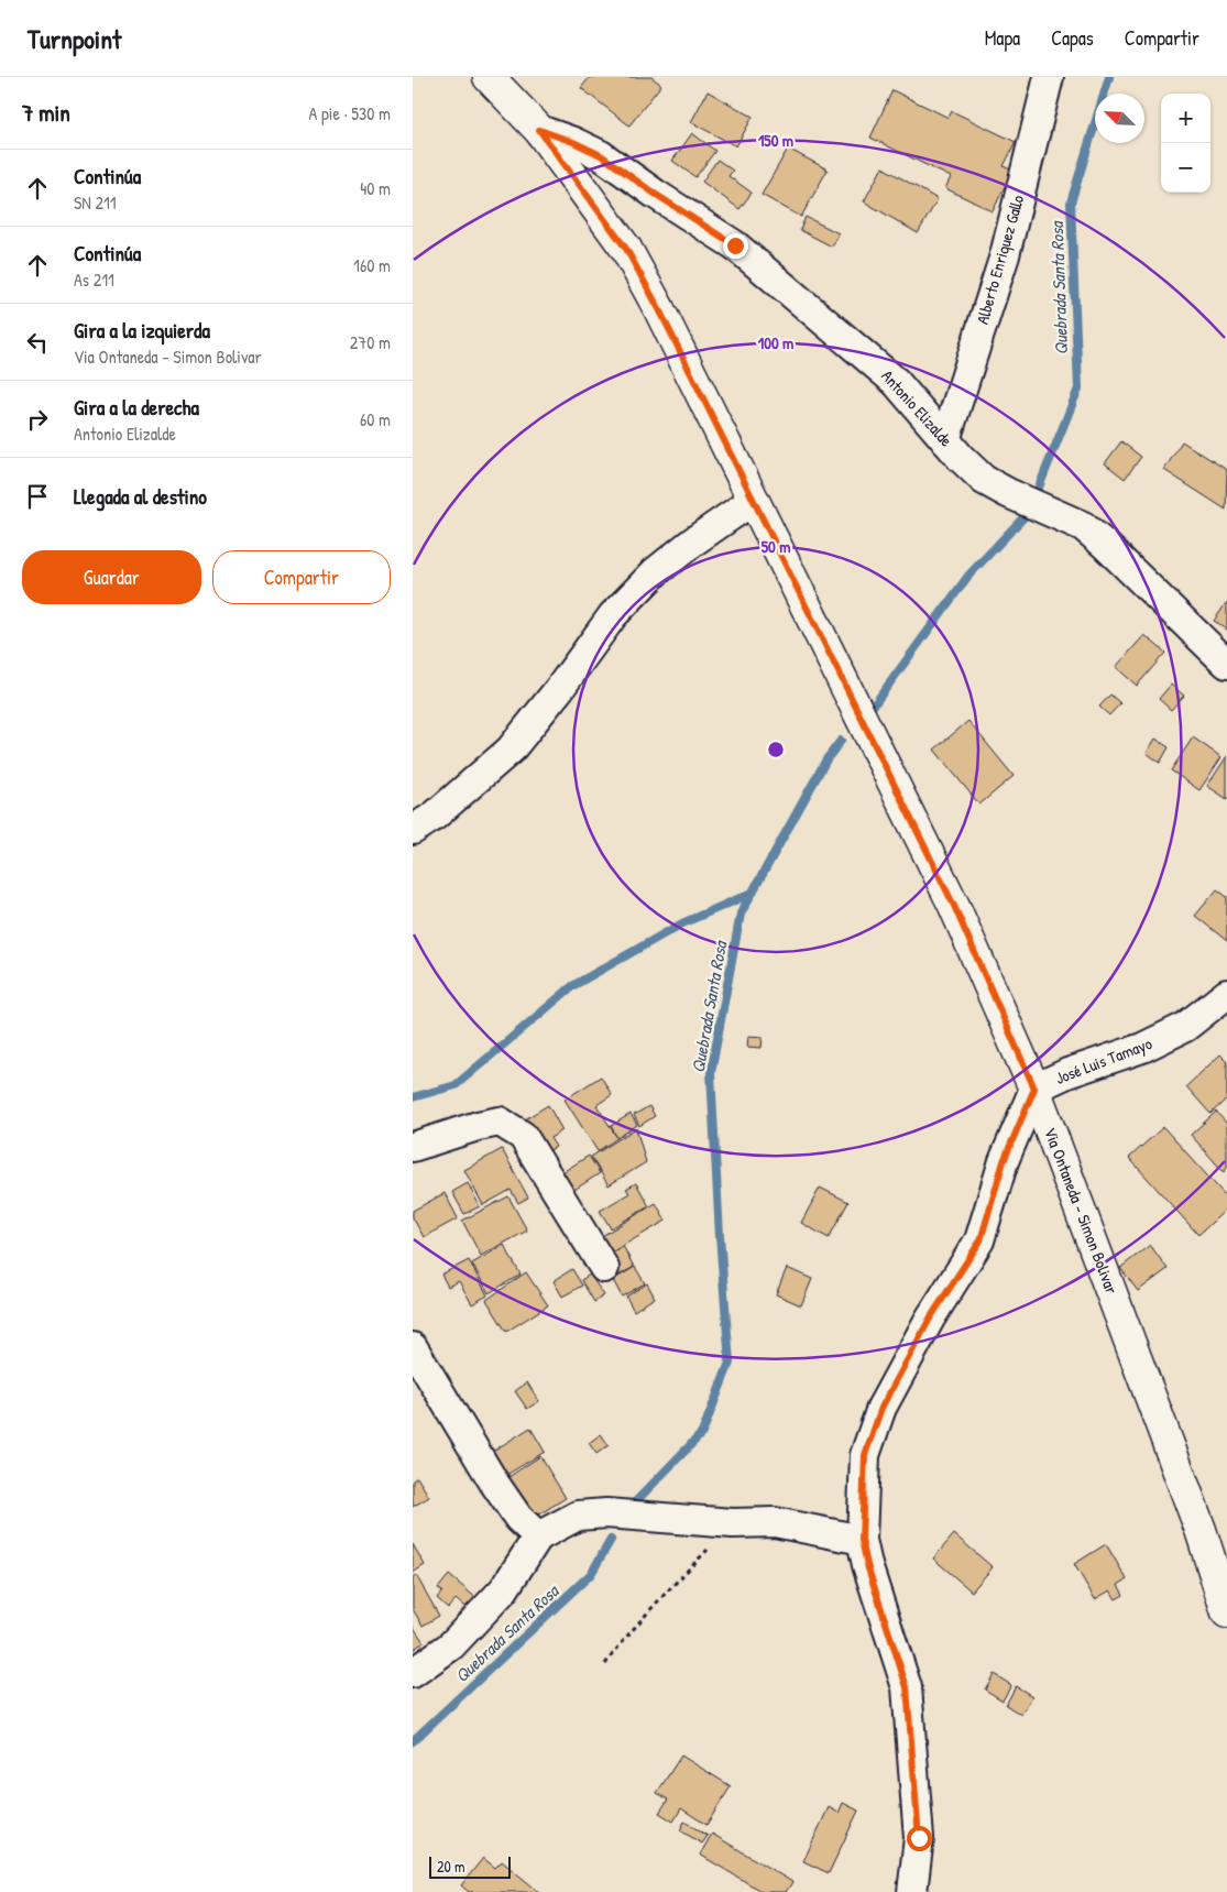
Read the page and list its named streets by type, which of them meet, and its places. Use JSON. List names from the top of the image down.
{
  "streets": {
    "street": [
      "Alberto Enriquez Gallo",
      "Antonio Elizalde",
      "José Luis Tamayo",
      "Via Ontaneda - Simon Bolivar"
    ]
  },
  "crossings": [
    ["Alberto Enriquez Gallo", "Antonio Elizalde"],
    ["Antonio Elizalde", "Via Ontaneda - Simon Bolivar"],
    ["José Luis Tamayo", "Via Ontaneda - Simon Bolivar"]
  ],
  "water": ["Quebrada Santa Rosa"],
  "scale_bar": "20 m",
  "north": "top left",
  "page": {
    "header": "Turnpoint",
    "nav": ["Mapa", "Capas", "Compartir"],
    "heading": ["7 min", "A pie · 530 m"],
    "map_buttons": ["+", "−"],
    "list": [
      ["Continúa", "SN 211", "40 m"],
      ["Continúa", "As 211", "160 m"],
      ["Gira a la izquierda", "Via Ontaneda - Simon Bolivar", "270 m"],
      ["Gira a la derecha", "Antonio Elizalde", "60 m"],
      "Llegada al destino"
    ],
    "buttons": ["Guardar", "Compartir"],
    "scale": "20 m"
  },
  "rings": ["150 m", "100 m", "50 m"]
}
